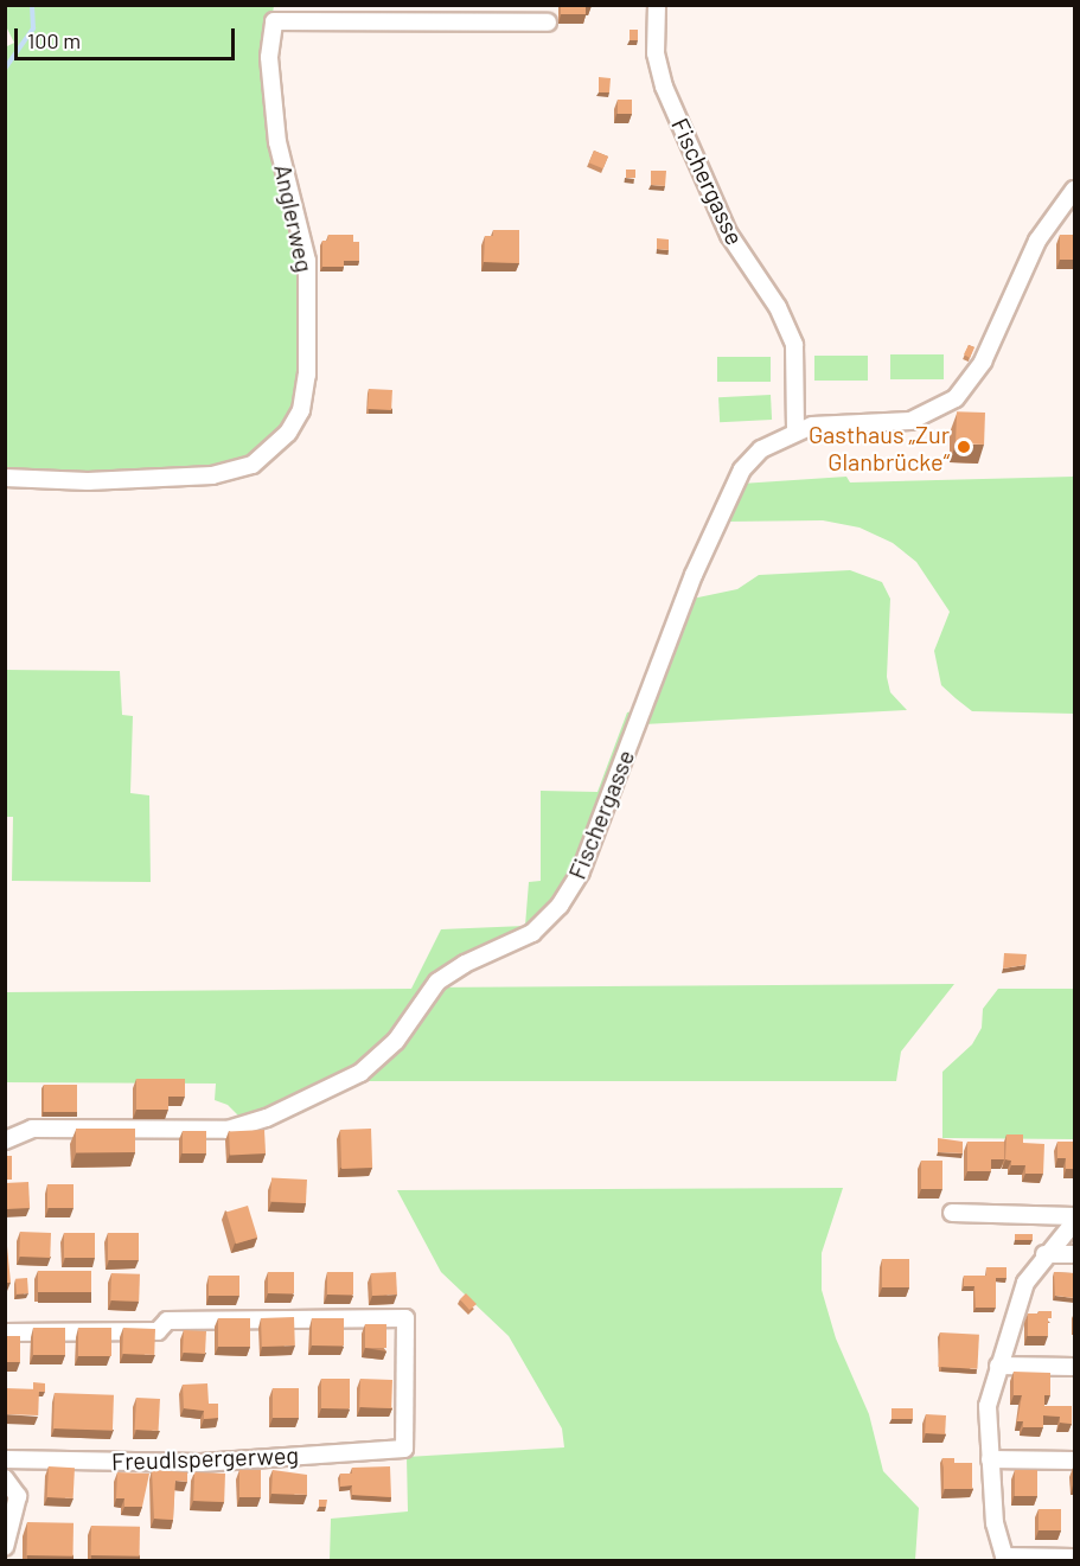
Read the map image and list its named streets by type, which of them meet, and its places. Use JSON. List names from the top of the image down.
{
  "streets": {
    "street": ["Fischergasse", "Anglerweg", "Freudlspergerweg"]
  },
  "places": ["Gasthaus „Zur Glanbrücke“"],
  "scale_bar": "100 m"
}
